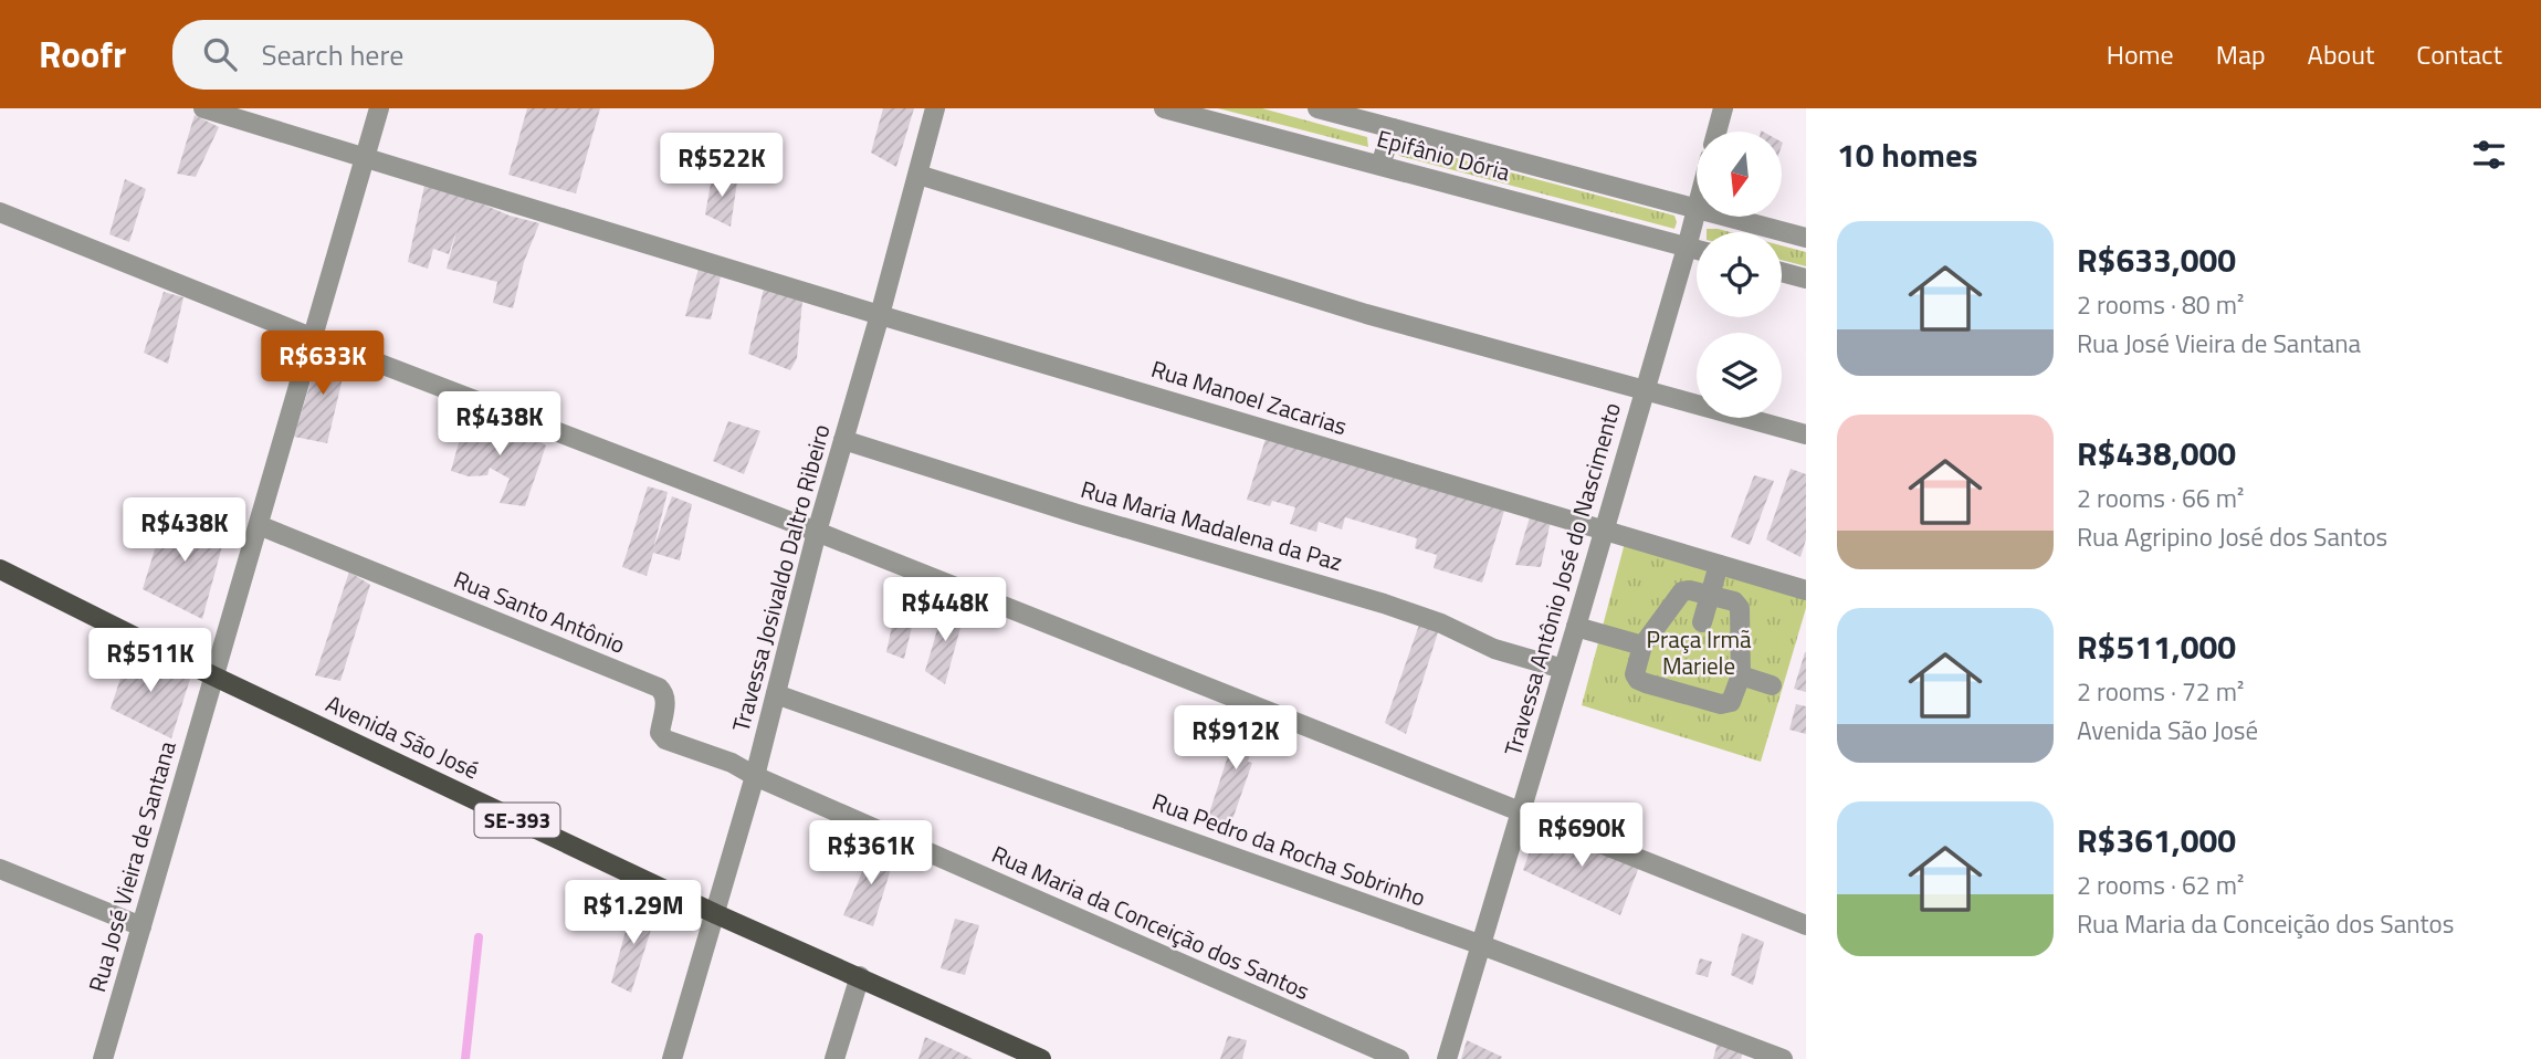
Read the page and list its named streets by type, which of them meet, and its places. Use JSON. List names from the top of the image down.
{
  "streets": {
    "main road": ["Avenida São José", "SE-393"],
    "street": [
      "Epifânio Dória",
      "Rua Manoel Zacarias",
      "Rua Maria Madalena da Paz",
      "Travessa Josivaldo Daltro Ribeiro",
      "Travessa Antônio José do Nascimento",
      "Rua Santo Antônio",
      "Rua Pedro da Rocha Sobrinho",
      "Rua José Vieira de Santana",
      "Rua Maria da Conceição dos Santos"
    ]
  },
  "crossings": [
    ["Epifânio Dória", "Travessa Antônio José do Nascimento"],
    ["Rua Manoel Zacarias", "Travessa Josivaldo Daltro Ribeiro"],
    ["Rua Manoel Zacarias", "Travessa Antônio José do Nascimento"],
    ["Rua Manoel Zacarias", "Rua José Vieira de Santana"],
    ["Rua Maria Madalena da Paz", "Travessa Josivaldo Daltro Ribeiro"],
    ["Rua Maria Madalena da Paz", "Travessa Antônio José do Nascimento"],
    ["Travessa Josivaldo Daltro Ribeiro", "Rua Santo Antônio"],
    ["Travessa Josivaldo Daltro Ribeiro", "Avenida São José"],
    ["Travessa Josivaldo Daltro Ribeiro", "Rua Pedro da Rocha Sobrinho"],
    ["Travessa Josivaldo Daltro Ribeiro", "Rua Maria da Conceição dos Santos"],
    ["Travessa Antônio José do Nascimento", "Rua Pedro da Rocha Sobrinho"],
    ["Rua Santo Antônio", "Rua José Vieira de Santana"],
    ["Rua Santo Antônio", "Rua Maria da Conceição dos Santos"],
    ["Avenida São José", "Rua José Vieira de Santana"]
  ],
  "parks": ["Praça Irmã Mariele"],
  "north": "bottom",
  "page": {
    "header": "Roofr",
    "search": "Search here",
    "nav": [
      "Home",
      "Map",
      "About",
      "Contact"
    ],
    "heading": "10 homes",
    "price": [
      "R$522K",
      "R$633K",
      "R$438K",
      "R$438K",
      "R$448K",
      "R$511K",
      "R$912K",
      "R$690K",
      "R$361K",
      "R$1.29M"
    ],
    "list": [
      {
        "name": "R$633,000",
        "note": "2 rooms · 80 m² · Rua José Vieira de Santana"
      },
      {
        "name": "R$438,000",
        "note": "2 rooms · 66 m² · Rua Agripino José dos Santos"
      },
      {
        "name": "R$511,000",
        "note": "2 rooms · 72 m² · Avenida São José"
      },
      {
        "name": "R$361,000",
        "note": "2 rooms · 62 m² · Rua Maria da Conceição dos Santos"
      }
    ]
  }
}
